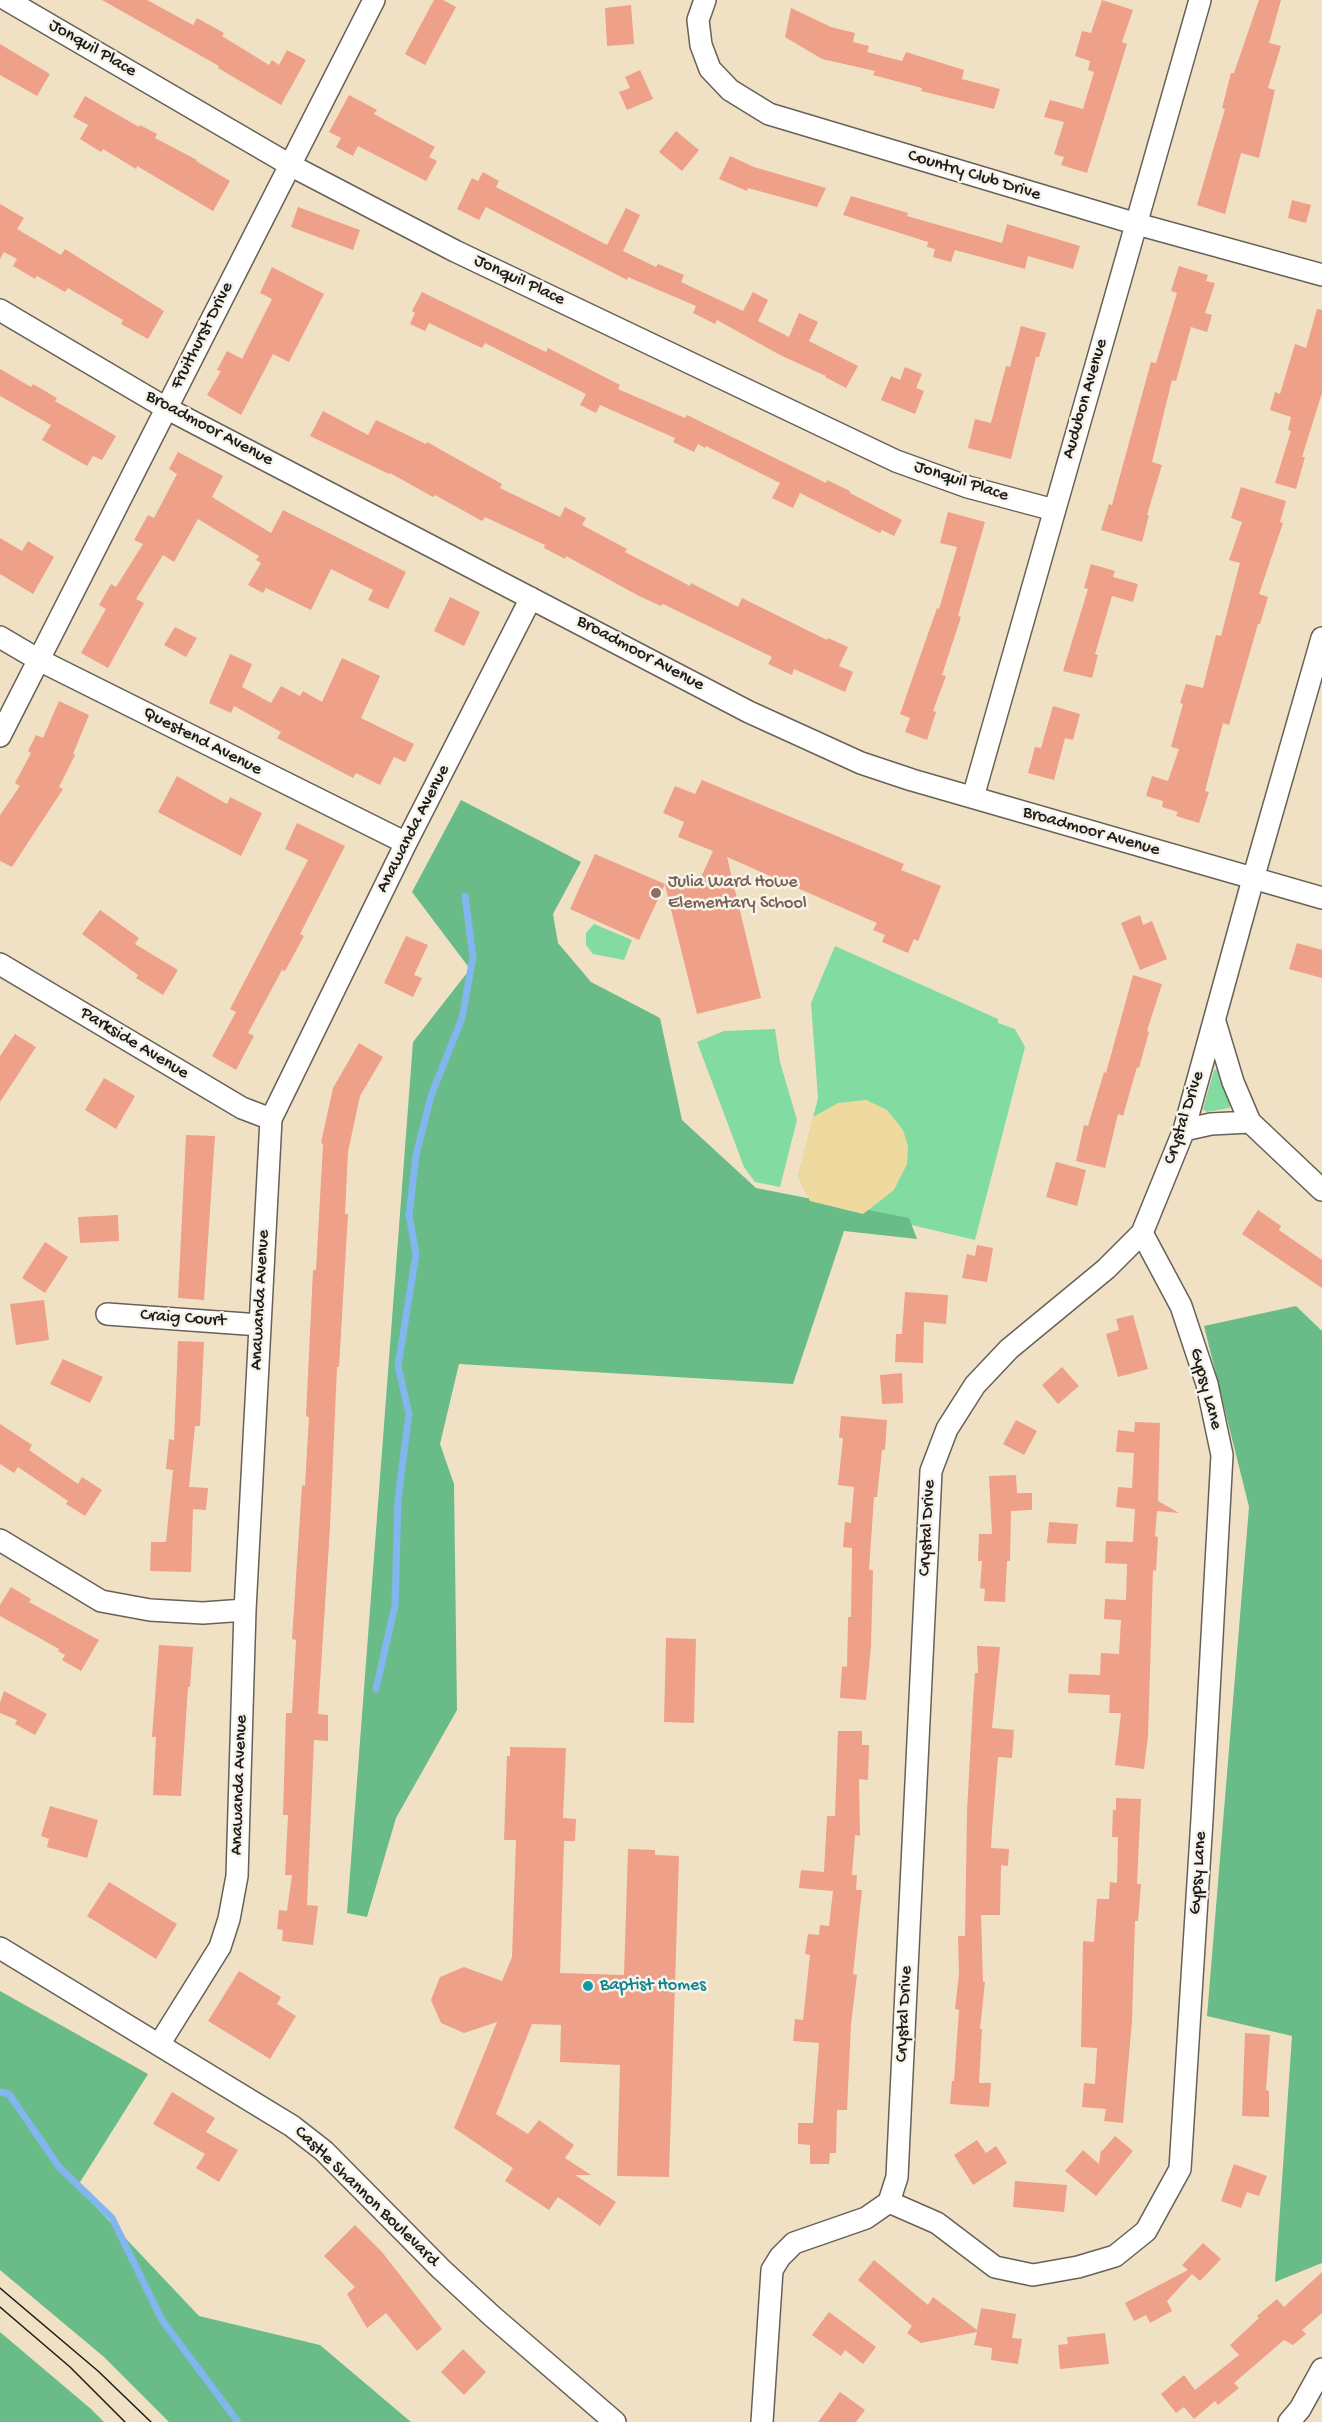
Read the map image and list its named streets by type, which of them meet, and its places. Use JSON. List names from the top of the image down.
{
  "streets": {
    "street": [
      "Jonquil Place",
      "Country Club Drive",
      "Fruithurst Drive",
      "Audubon Avenue",
      "Broadmoor Avenue",
      "Questend Avenue",
      "Anawanda Avenue",
      "Parkside Avenue",
      "Crystal Drive",
      "Craig Court",
      "Gypsy Lane",
      "Castle Shannon Boulevard"
    ]
  },
  "crossings": [
    ["Jonquil Place", "Fruithurst Drive"],
    ["Jonquil Place", "Audubon Avenue"],
    ["Country Club Drive", "Audubon Avenue"],
    ["Fruithurst Drive", "Broadmoor Avenue"],
    ["Fruithurst Drive", "Questend Avenue"],
    ["Audubon Avenue", "Broadmoor Avenue"],
    ["Broadmoor Avenue", "Anawanda Avenue"],
    ["Broadmoor Avenue", "Crystal Drive"],
    ["Questend Avenue", "Anawanda Avenue"],
    ["Anawanda Avenue", "Parkside Avenue"],
    ["Anawanda Avenue", "Craig Court"],
    ["Anawanda Avenue", "Castle Shannon Boulevard"],
    ["Crystal Drive", "Gypsy Lane"]
  ],
  "places": ["Julia Ward Howe Elementary School", "Baptist Homes"]
}
